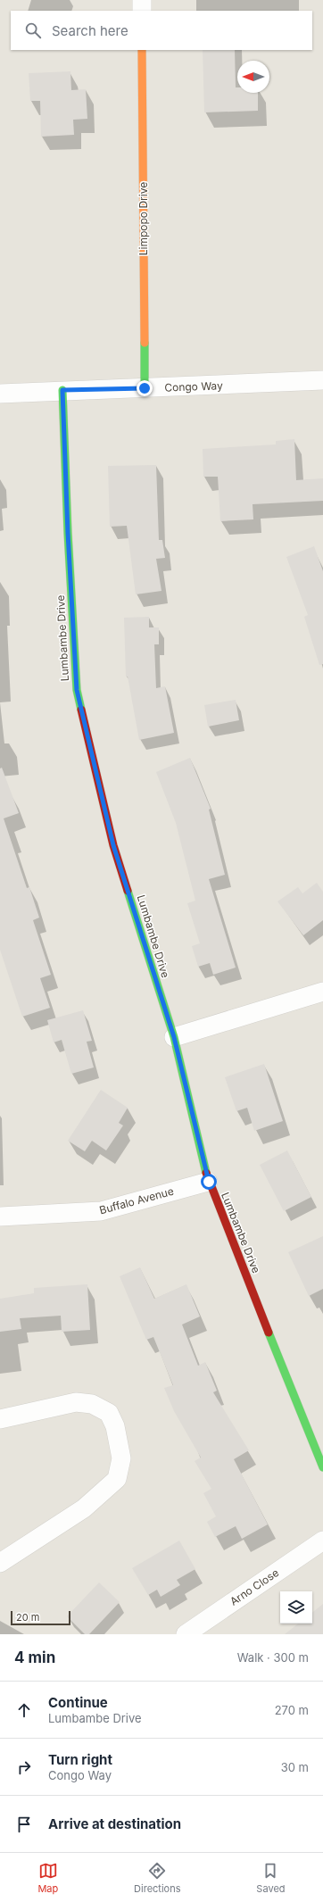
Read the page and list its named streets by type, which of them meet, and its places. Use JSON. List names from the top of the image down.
{
  "streets": {
    "street": [
      "Limpopo Drive",
      "Congo Way",
      "Lumbambe Drive",
      "Buffalo Avenue",
      "Arno Close"
    ]
  },
  "crossings": [
    ["Limpopo Drive", "Congo Way"],
    ["Congo Way", "Lumbambe Drive"],
    ["Lumbambe Drive", "Buffalo Avenue"]
  ],
  "scale_bar": "20 m",
  "north": "left",
  "page": {
    "search": "Search here",
    "scale": "20 m",
    "heading": ["4 min", "Walk · 300 m"],
    "list": [
      ["Continue", "Lumbambe Drive", "270 m"],
      ["Turn right", "Congo Way", "30 m"],
      "Arrive at destination"
    ],
    "nav": ["Map", "Directions", "Saved"]
  }
}
